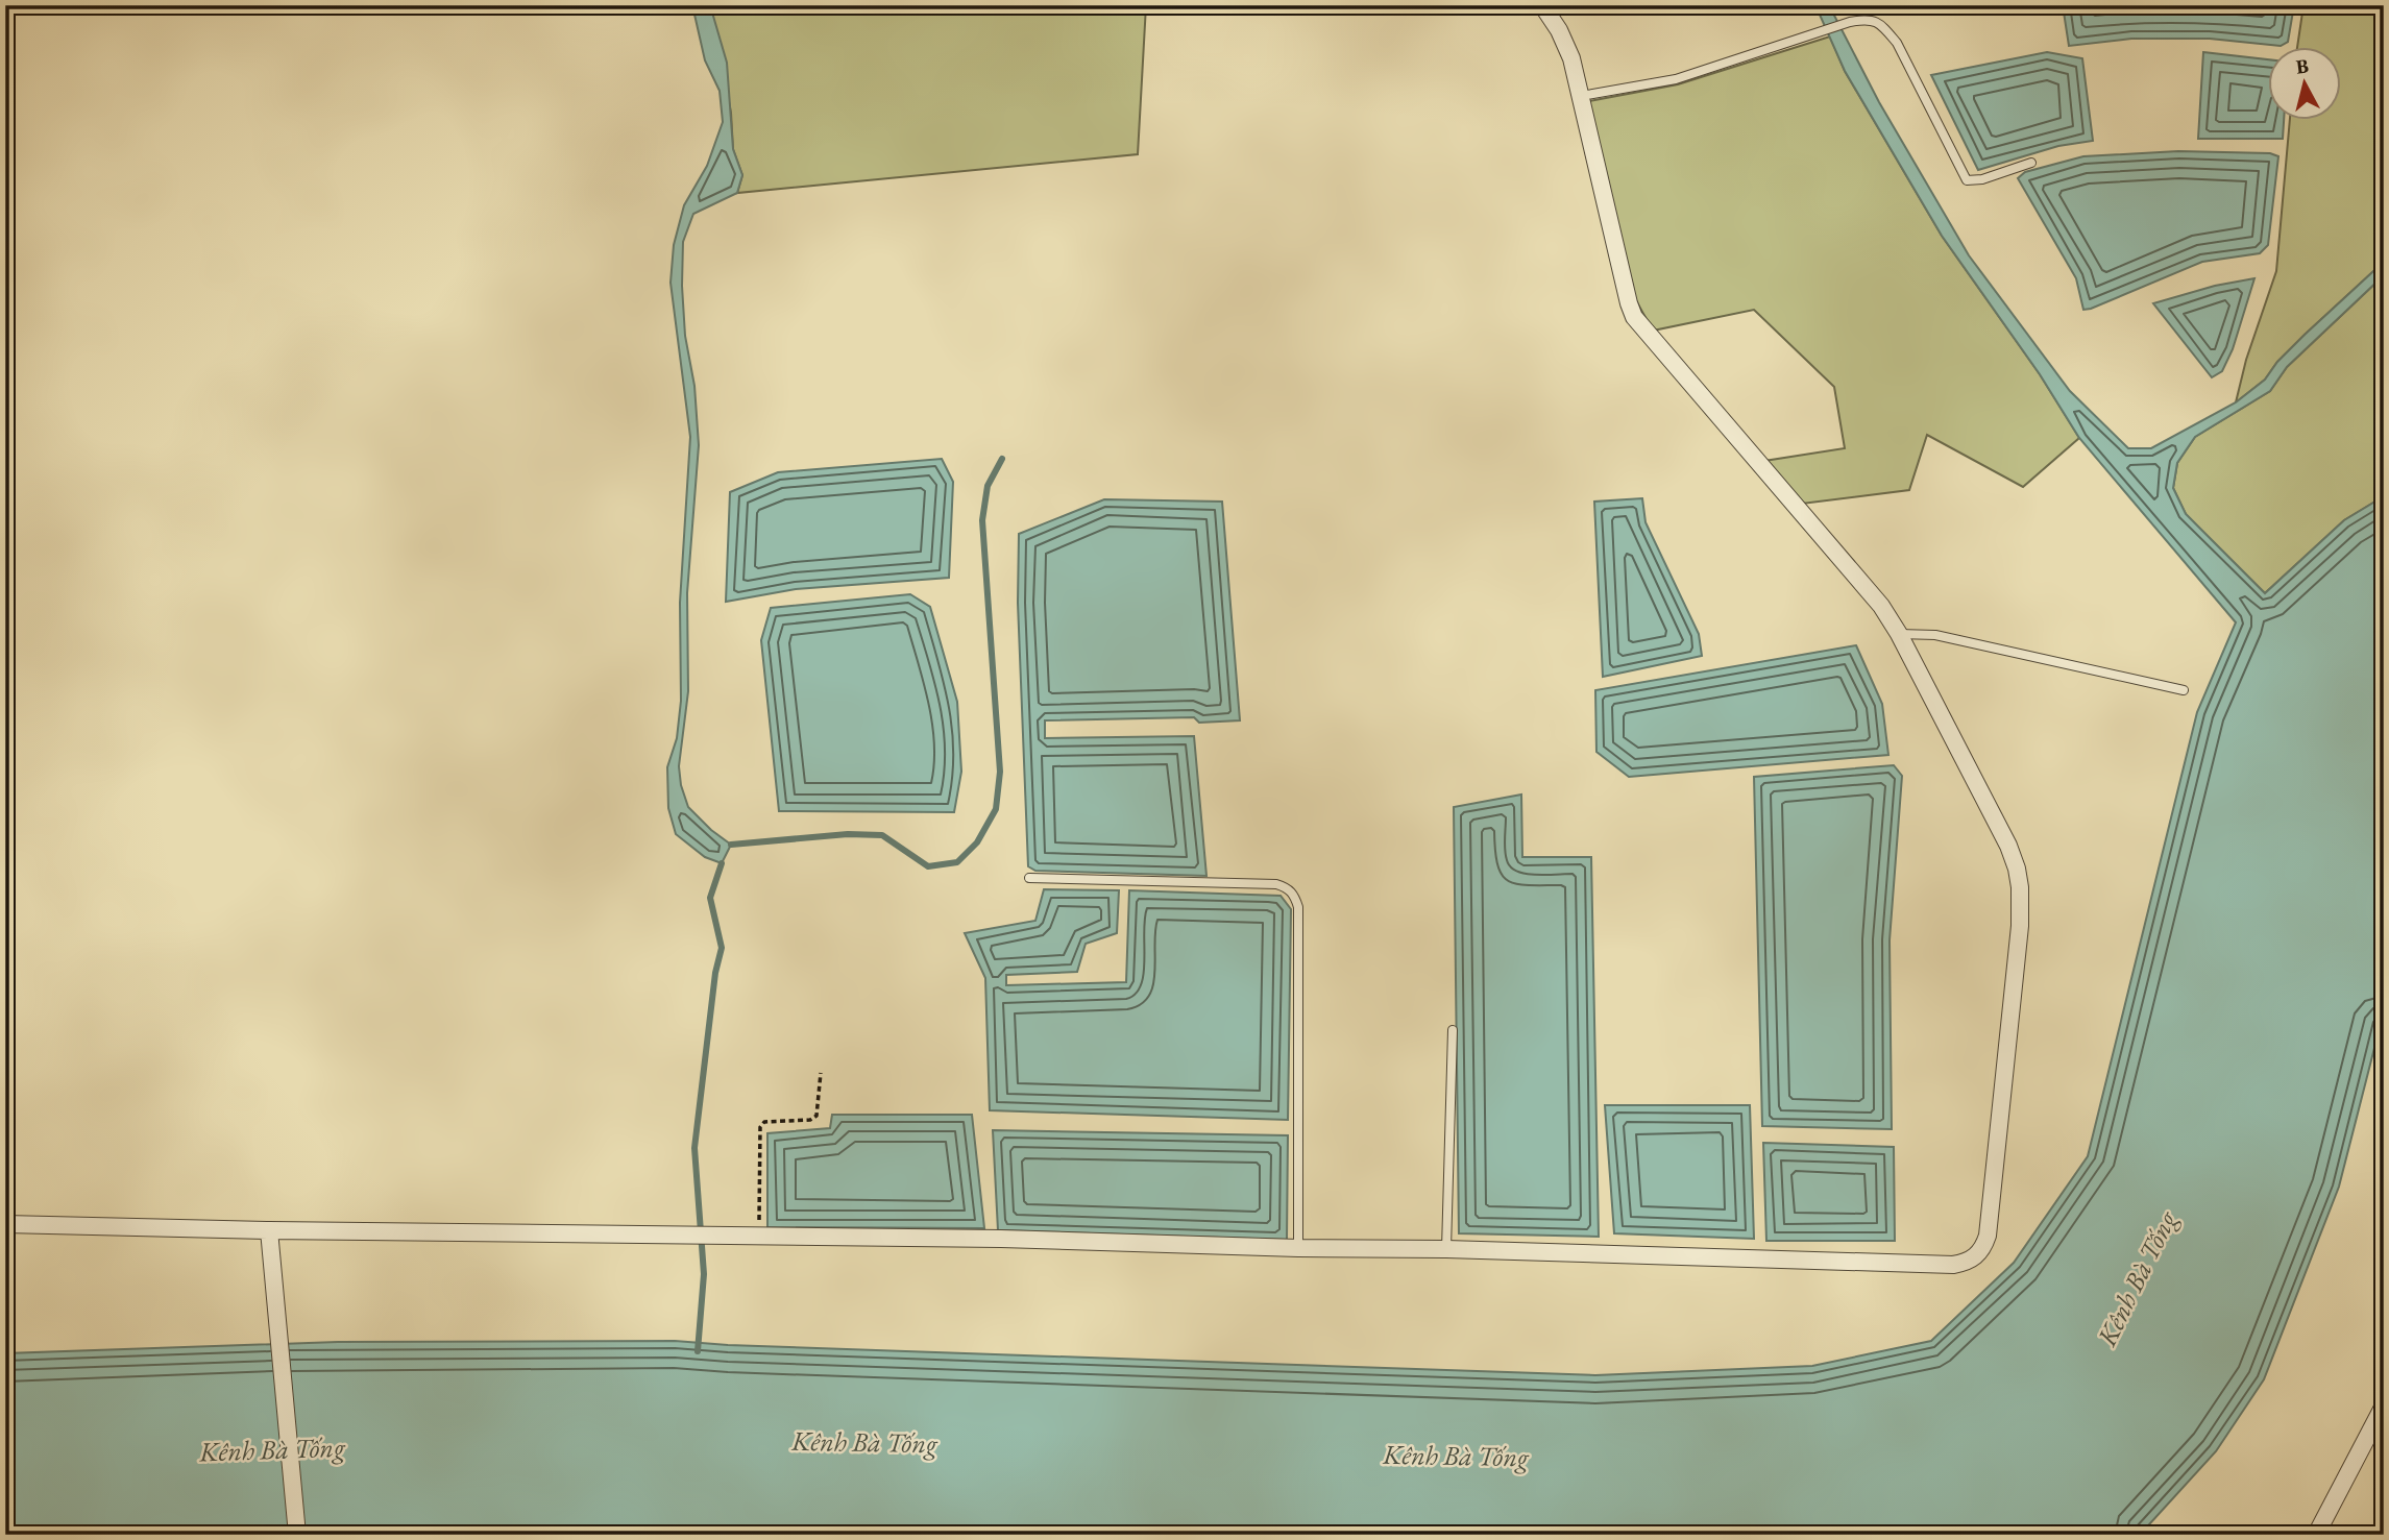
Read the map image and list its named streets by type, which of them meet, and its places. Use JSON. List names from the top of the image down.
{
  "water": ["Kênh Bà Tống"],
  "north": "top"
}
